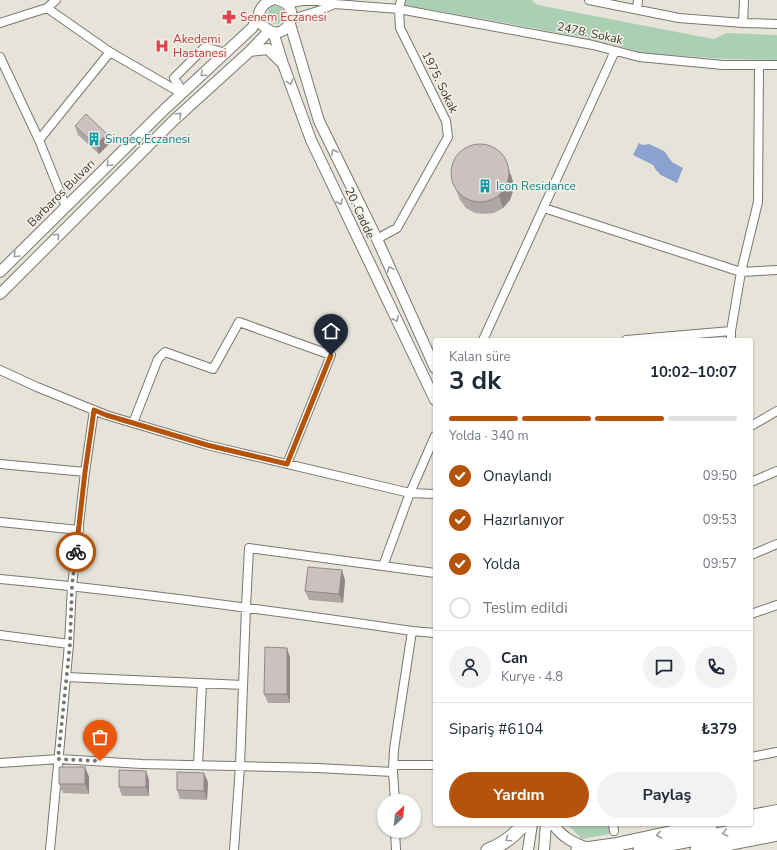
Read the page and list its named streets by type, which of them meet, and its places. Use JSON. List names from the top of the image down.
{
  "streets": {
    "street": [
      "2478. Sokak",
      "1975. Sokak",
      "Barbaros Bulvarı",
      "20. Cadde"
    ]
  },
  "crossings": [
    ["2478. Sokak", "1975. Sokak"],
    ["2478. Sokak", "Barbaros Bulvarı"],
    ["2478. Sokak", "20. Cadde"],
    ["1975. Sokak", "20. Cadde"],
    ["Barbaros Bulvarı", "20. Cadde"]
  ],
  "places": {
    "pharmacy": ["Senem Eczanesi"],
    "hospital": ["Akedemi Hastanesi"],
    "building": ["Singeç Eczanesi", "Icon Residance"]
  },
  "north": "top right",
  "page": {
    "heading": ["3 dk", "Kalan süre", "10:02–10:07"],
    "panel": [
      "Can",
      "Kurye · 4.8",
      "Sipariş #6104",
      "₺379"
    ],
    "bar": "Yolda · 340 m",
    "list": [
      ["Onaylandı", "09:50"],
      ["Hazırlanıyor", "09:53"],
      ["Yolda", "09:57"],
      "Teslim edildi"
    ],
    "buttons": ["Yardım", "Paylaş"]
  }
}
